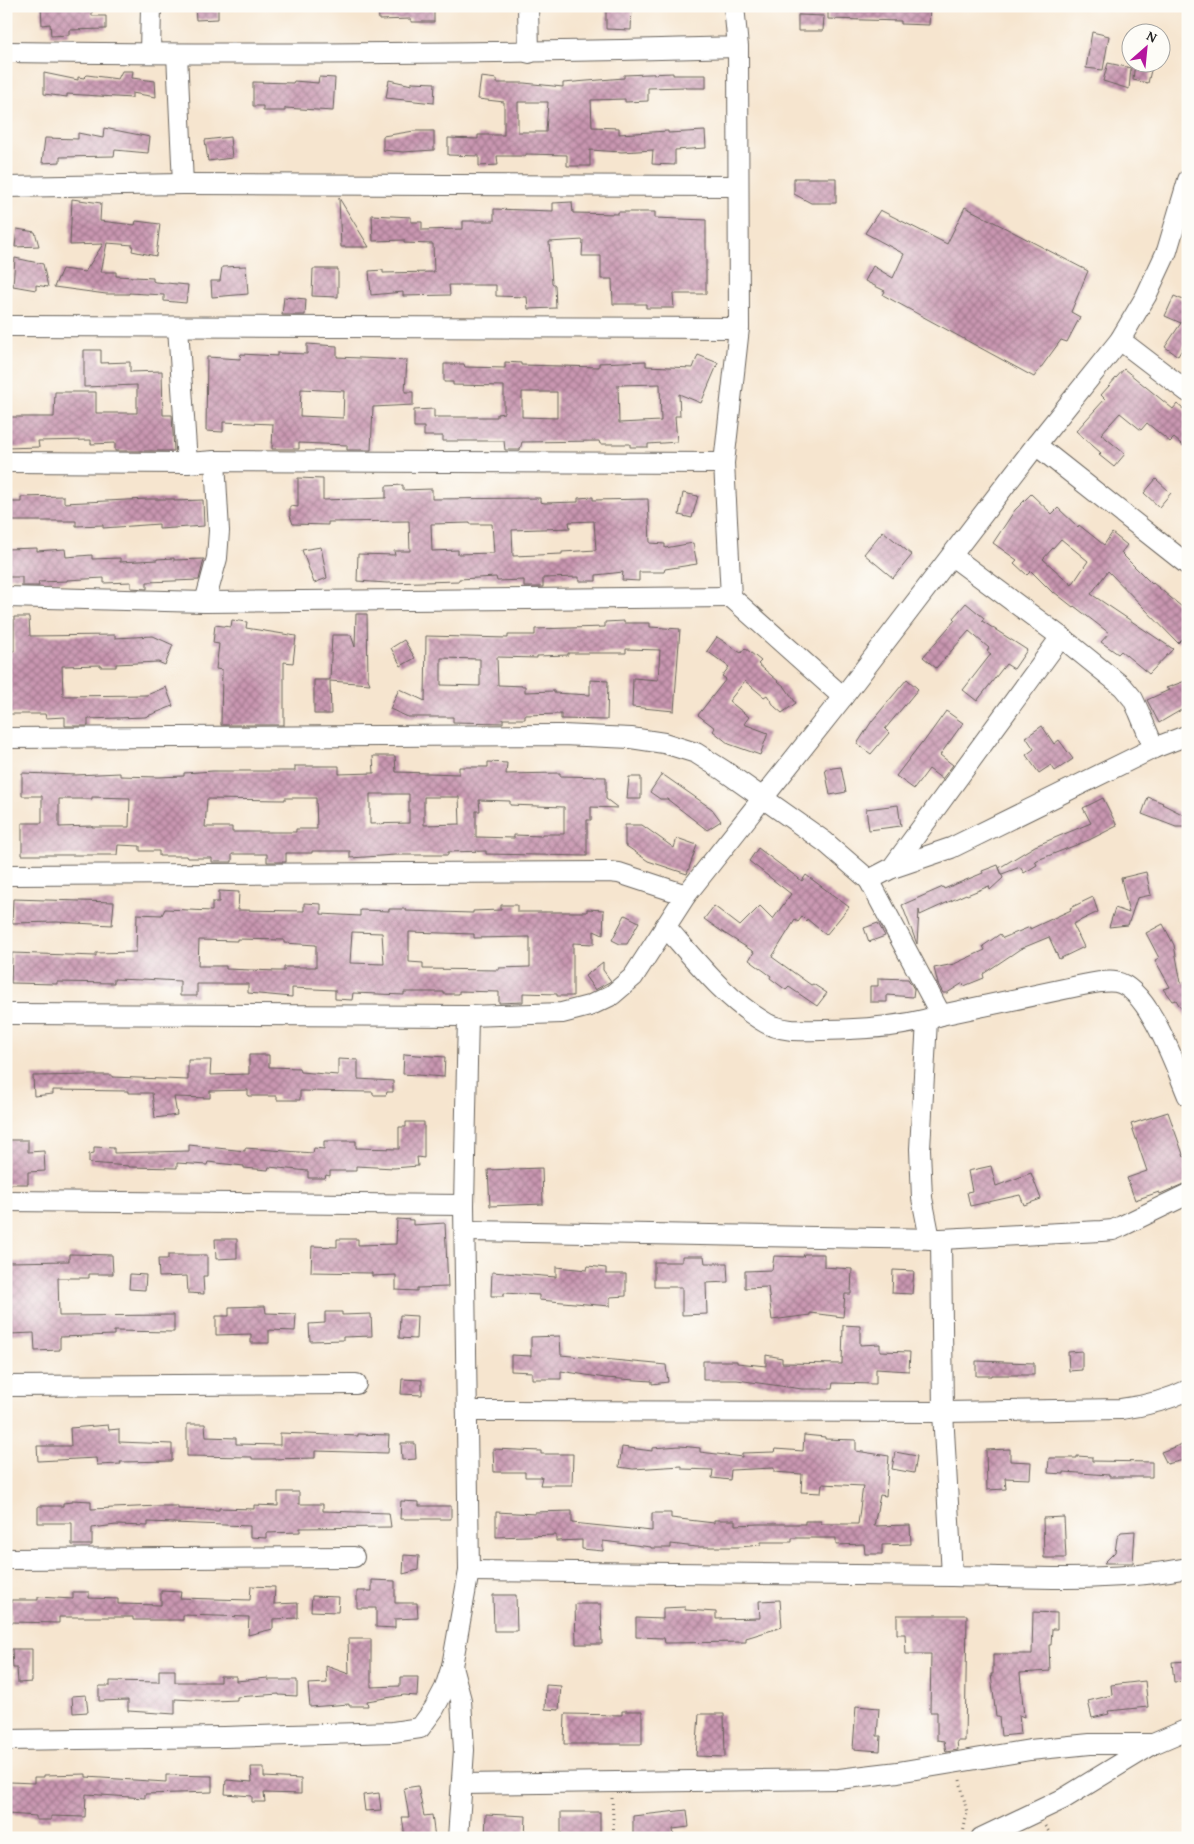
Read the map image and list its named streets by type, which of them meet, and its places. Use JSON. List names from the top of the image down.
{
  "north": "top right"
}
